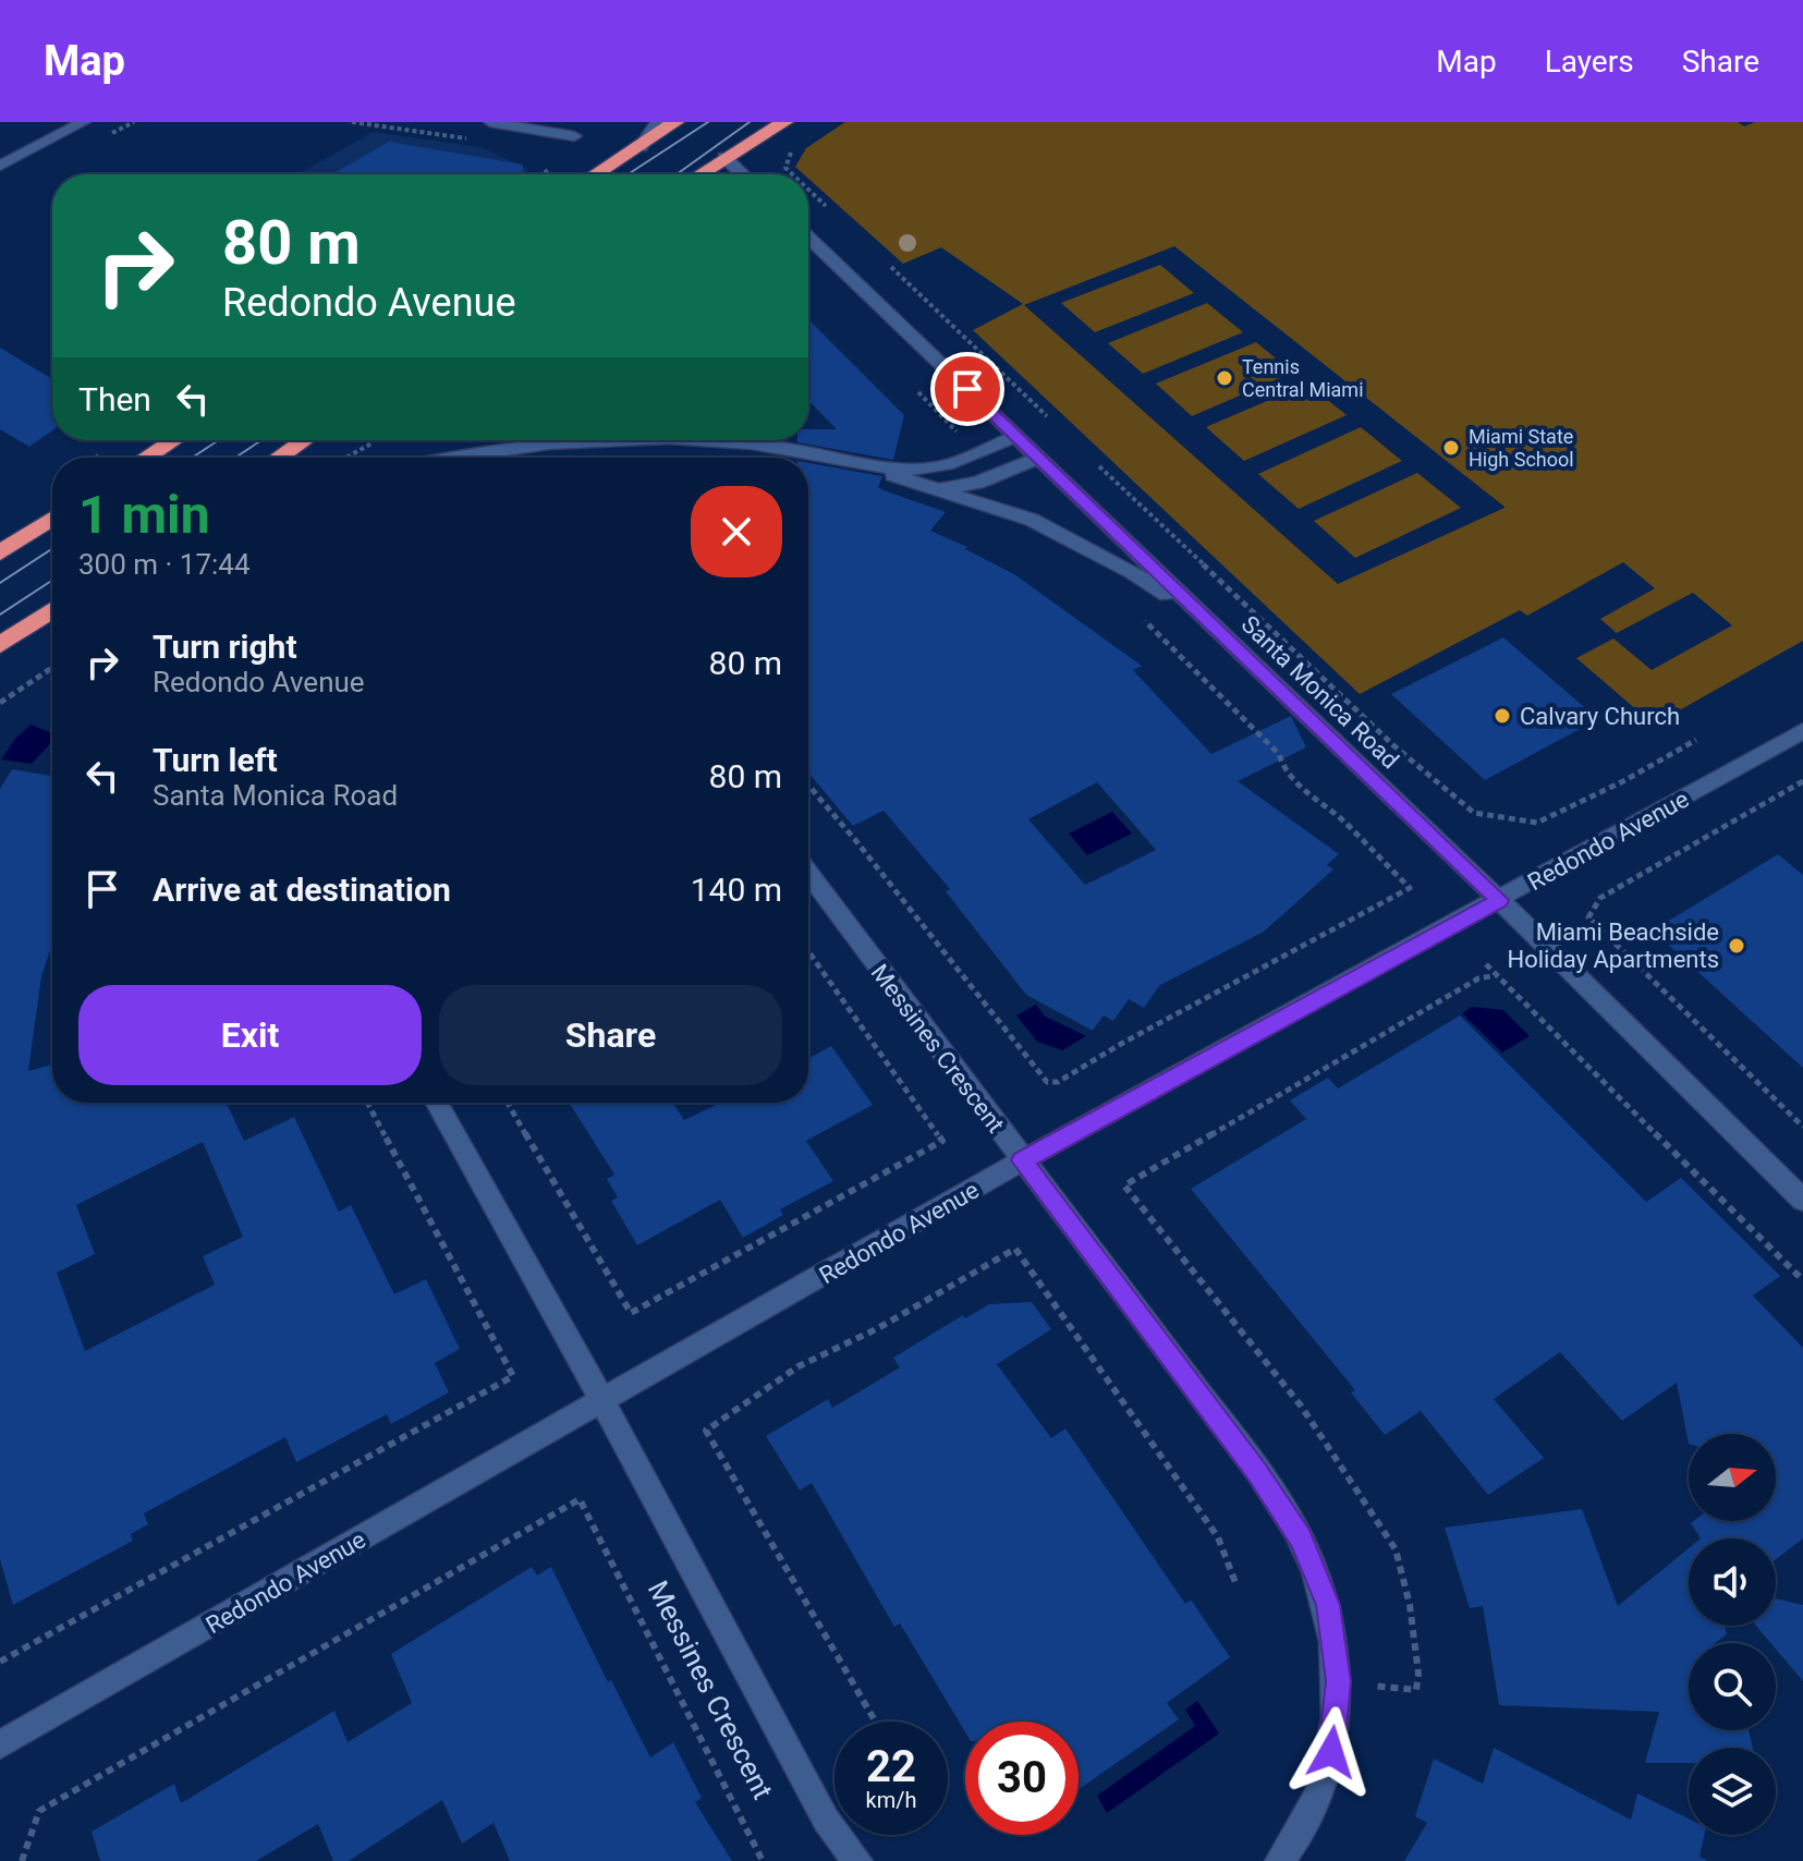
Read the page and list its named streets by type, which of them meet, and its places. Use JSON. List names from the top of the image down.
{
  "streets": {
    "street": ["Santa Monica Road", "Redondo Avenue", "Messines Crescent"]
  },
  "crossings": [
    ["Santa Monica Road", "Redondo Avenue"],
    ["Redondo Avenue", "Messines Crescent"]
  ],
  "places": [
    "Tennis Central Miami",
    "Miami State High School",
    "Calvary Church",
    "Miami Beachside Holiday Apartments"
  ],
  "north": "right",
  "page": {
    "header": "Map",
    "nav": ["Map", "Layers", "Share"],
    "turn": ["80 m", "Redondo Avenue"],
    "then": "Then",
    "heading": ["1 min", "300 m · 17:44"],
    "list": [
      {
        "name": "Turn right",
        "note": "Redondo Avenue",
        "value": "80 m"
      },
      {
        "name": "Turn left",
        "note": "Santa Monica Road",
        "value": "80 m"
      },
      {
        "name": "Arrive at destination",
        "value": "140 m"
      }
    ],
    "buttons": ["Exit", "Share"],
    "speed": "22 km/h",
    "limit": "30"
  }
}
